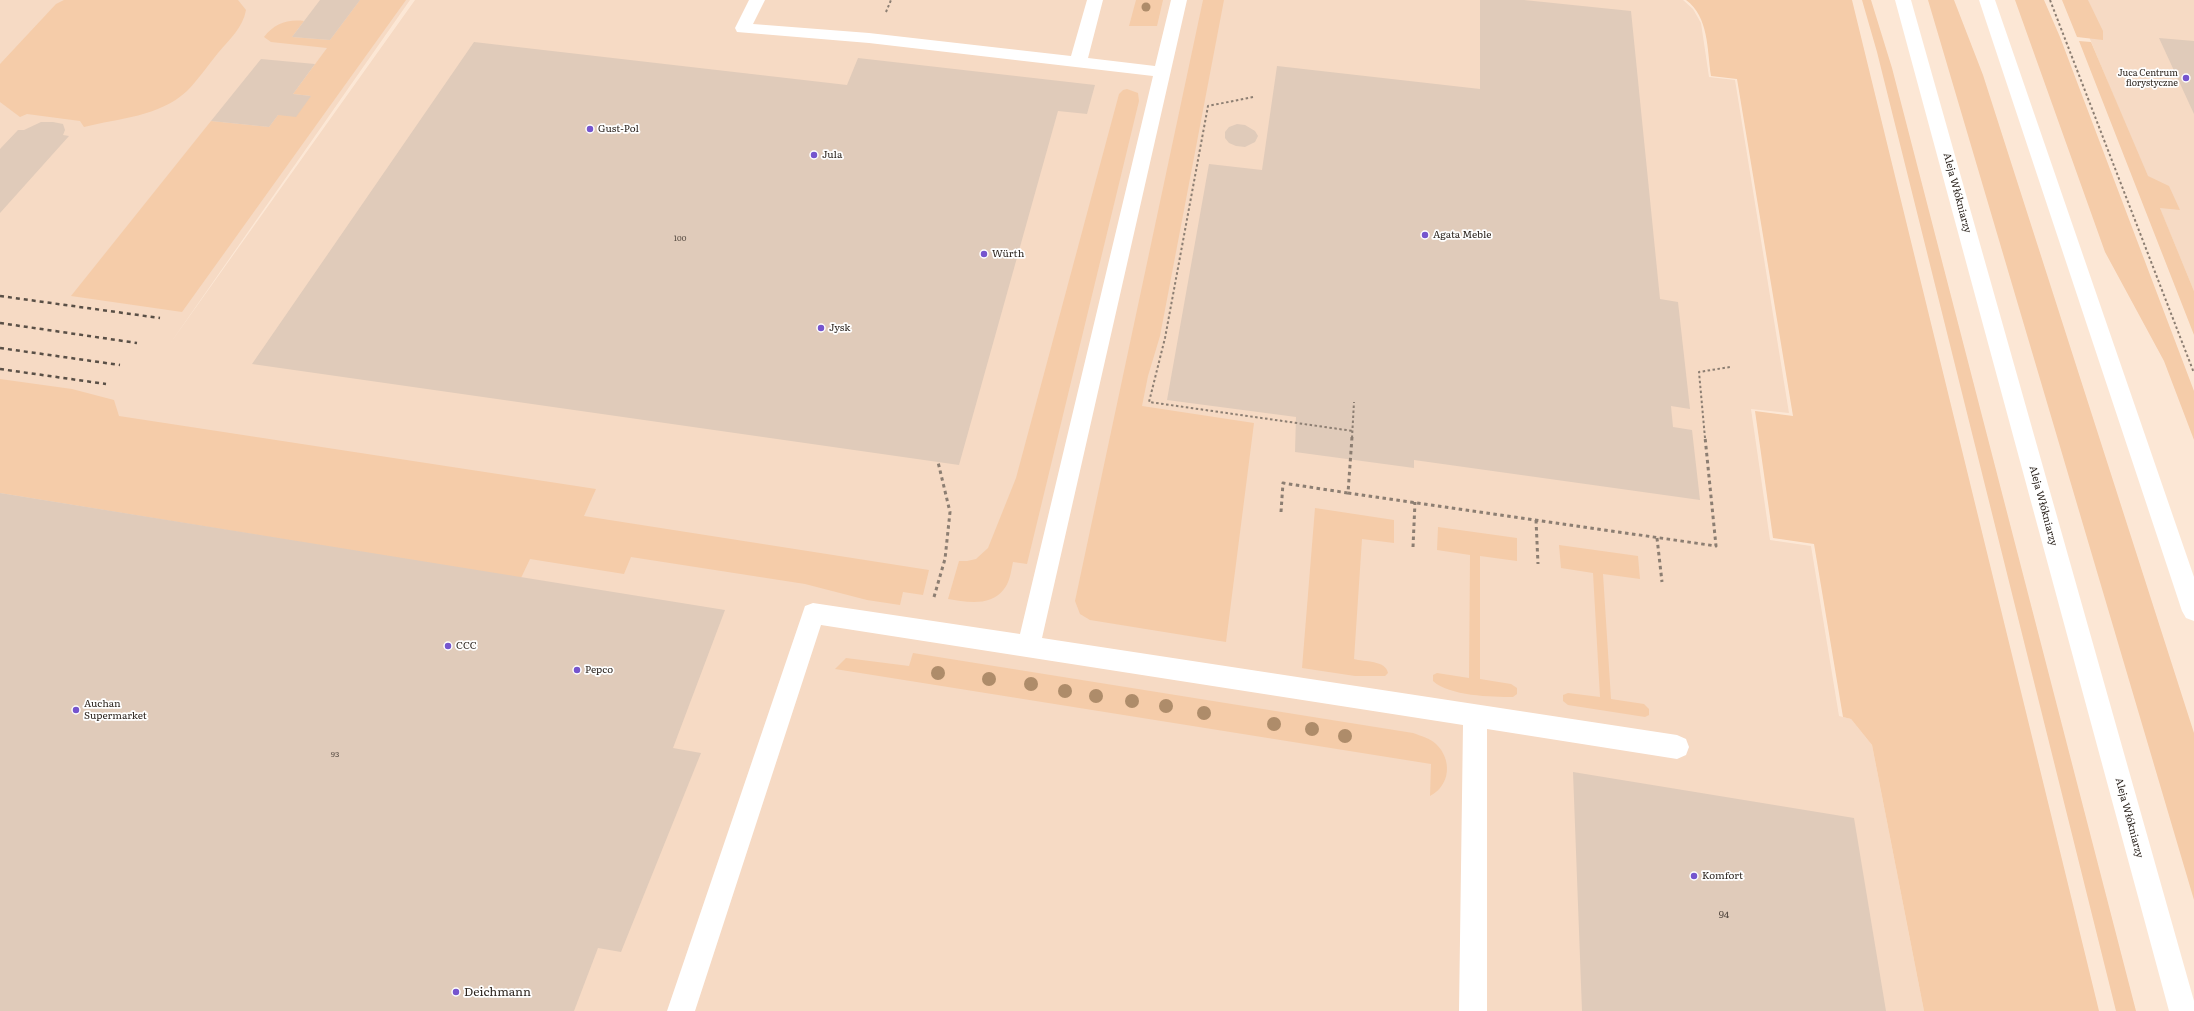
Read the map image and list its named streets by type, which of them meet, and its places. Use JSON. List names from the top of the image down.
{
  "streets": {
    "main road": ["Aleja Włókniarzy"]
  },
  "places": [
    "Juca Centrum florystyczne",
    "Gust-Pol",
    "Jula",
    "Agata Meble",
    "Würth",
    "Jysk",
    "CCC",
    "Pepco",
    "Auchan Supermarket",
    "Komfort",
    "Deichmann"
  ],
  "house_numbers": ["100", "93", "94"]
}
